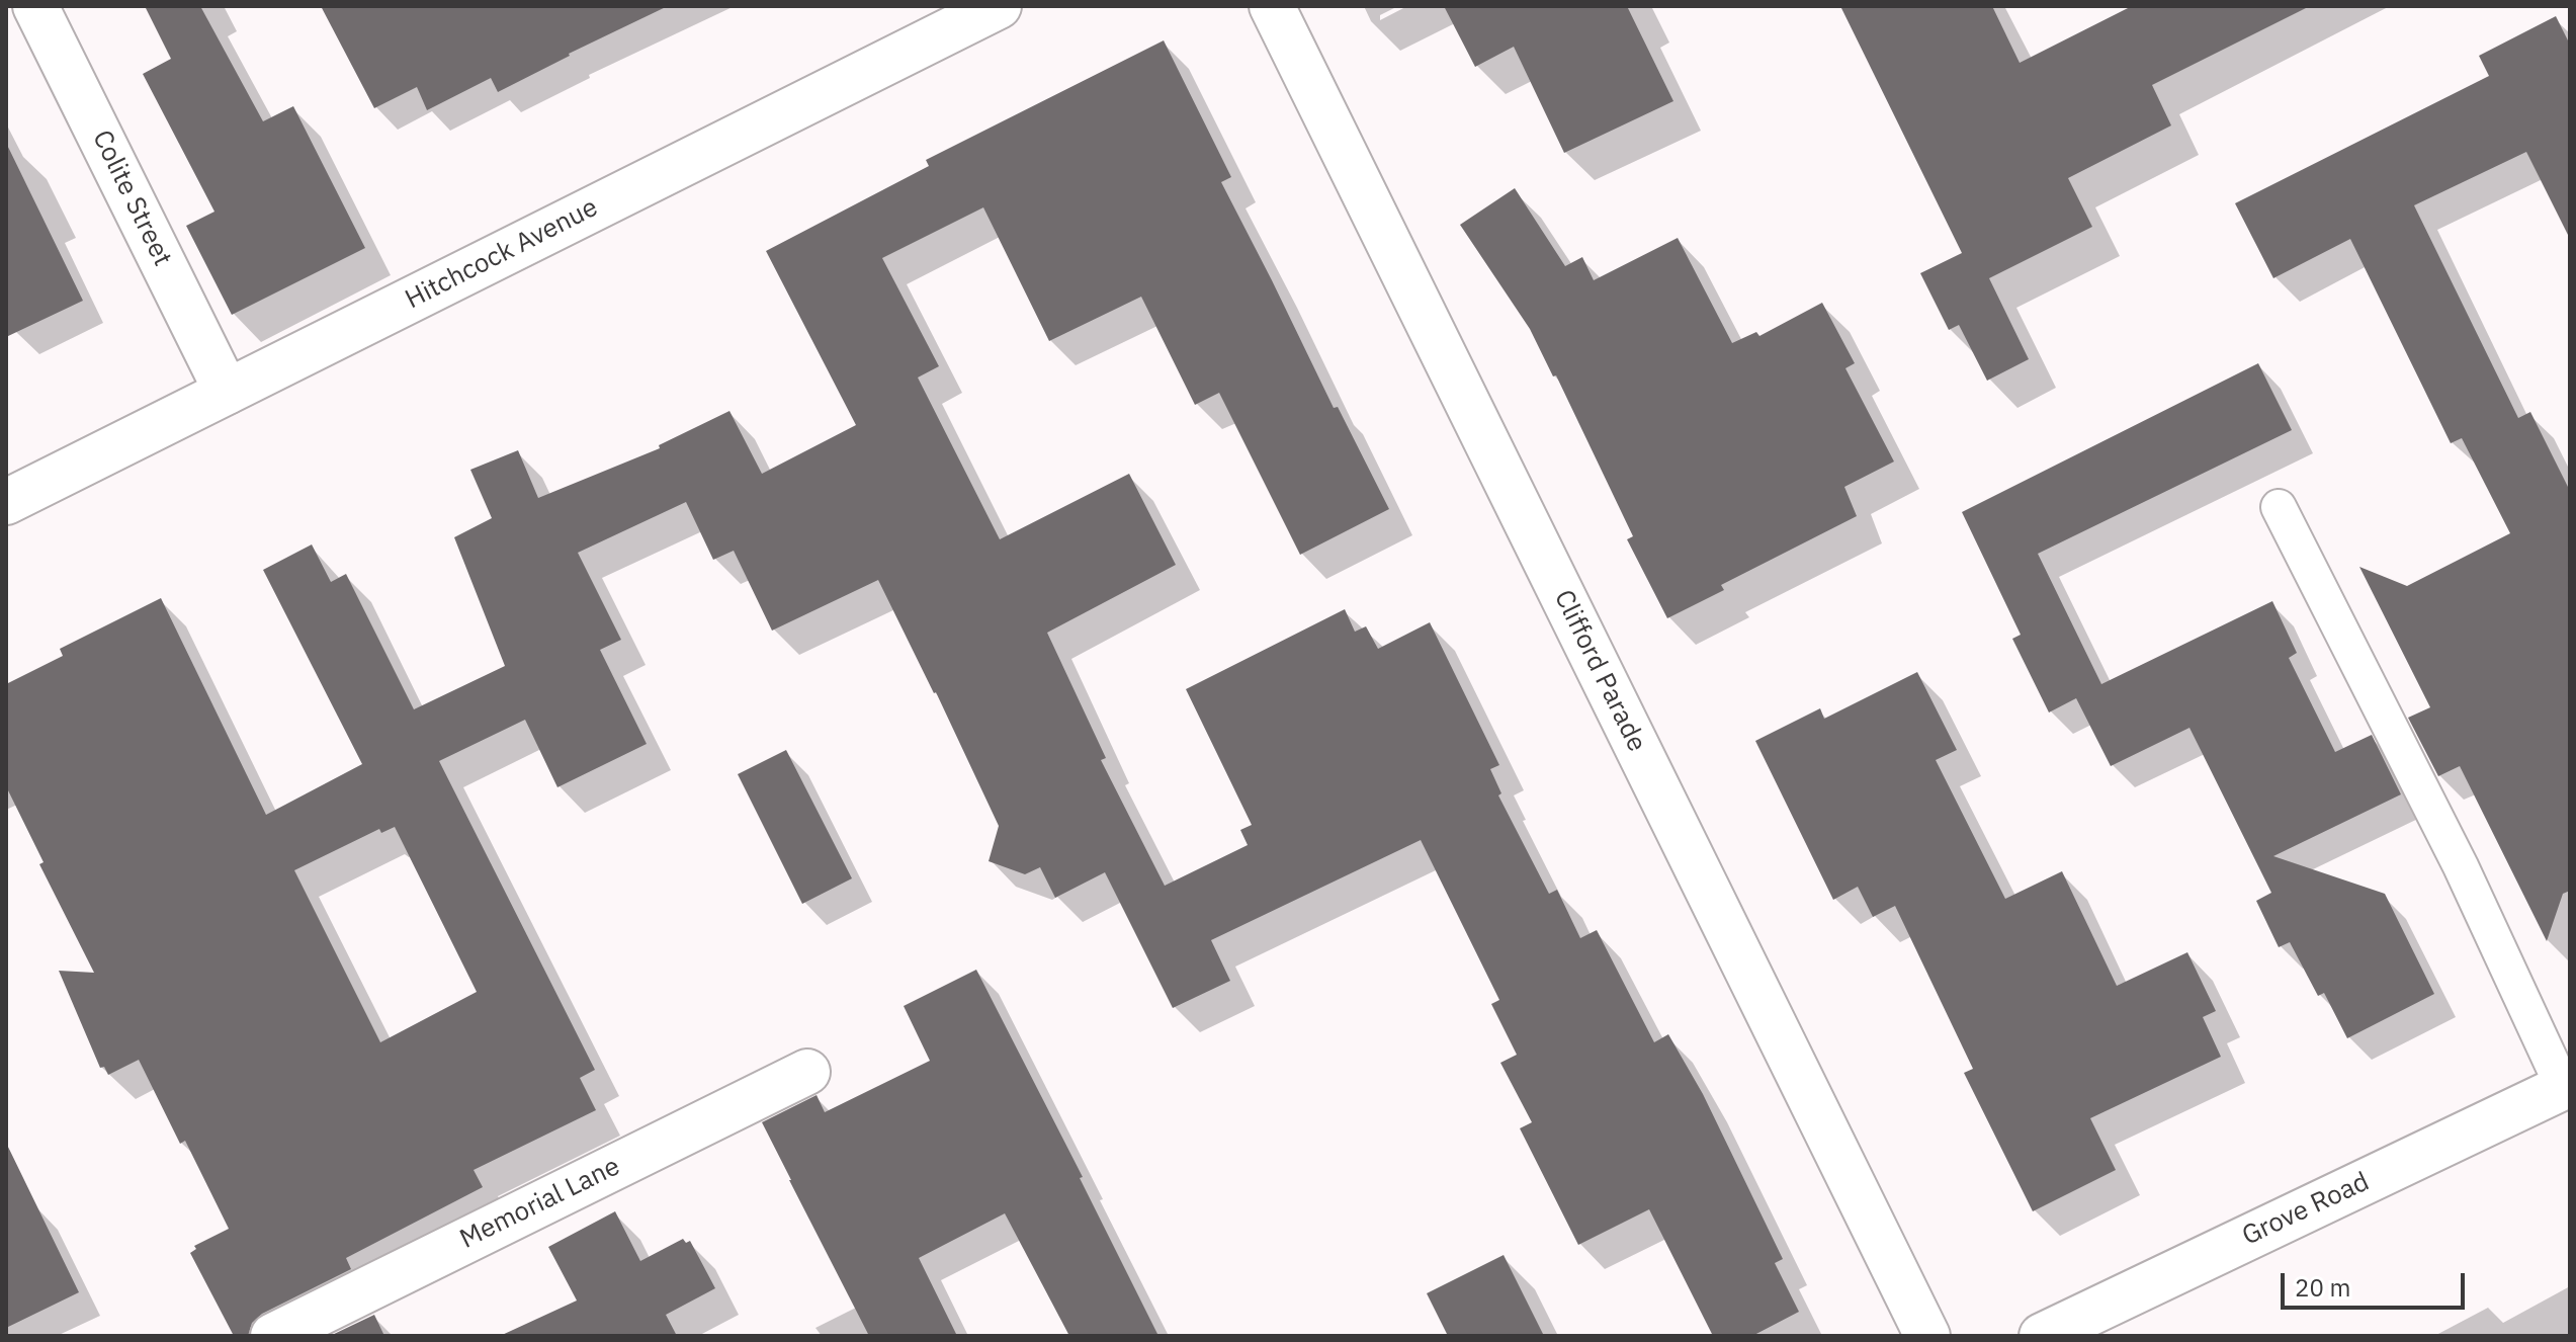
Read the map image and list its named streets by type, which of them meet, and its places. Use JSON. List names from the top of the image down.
{
  "streets": {
    "street": [
      "Colite Street",
      "Hitchcock Avenue",
      "Clifford Parade",
      "Memorial Lane",
      "Grove Road"
    ]
  },
  "crossings": [
    ["Colite Street", "Hitchcock Avenue"]
  ],
  "scale_bar": "20 m"
}
